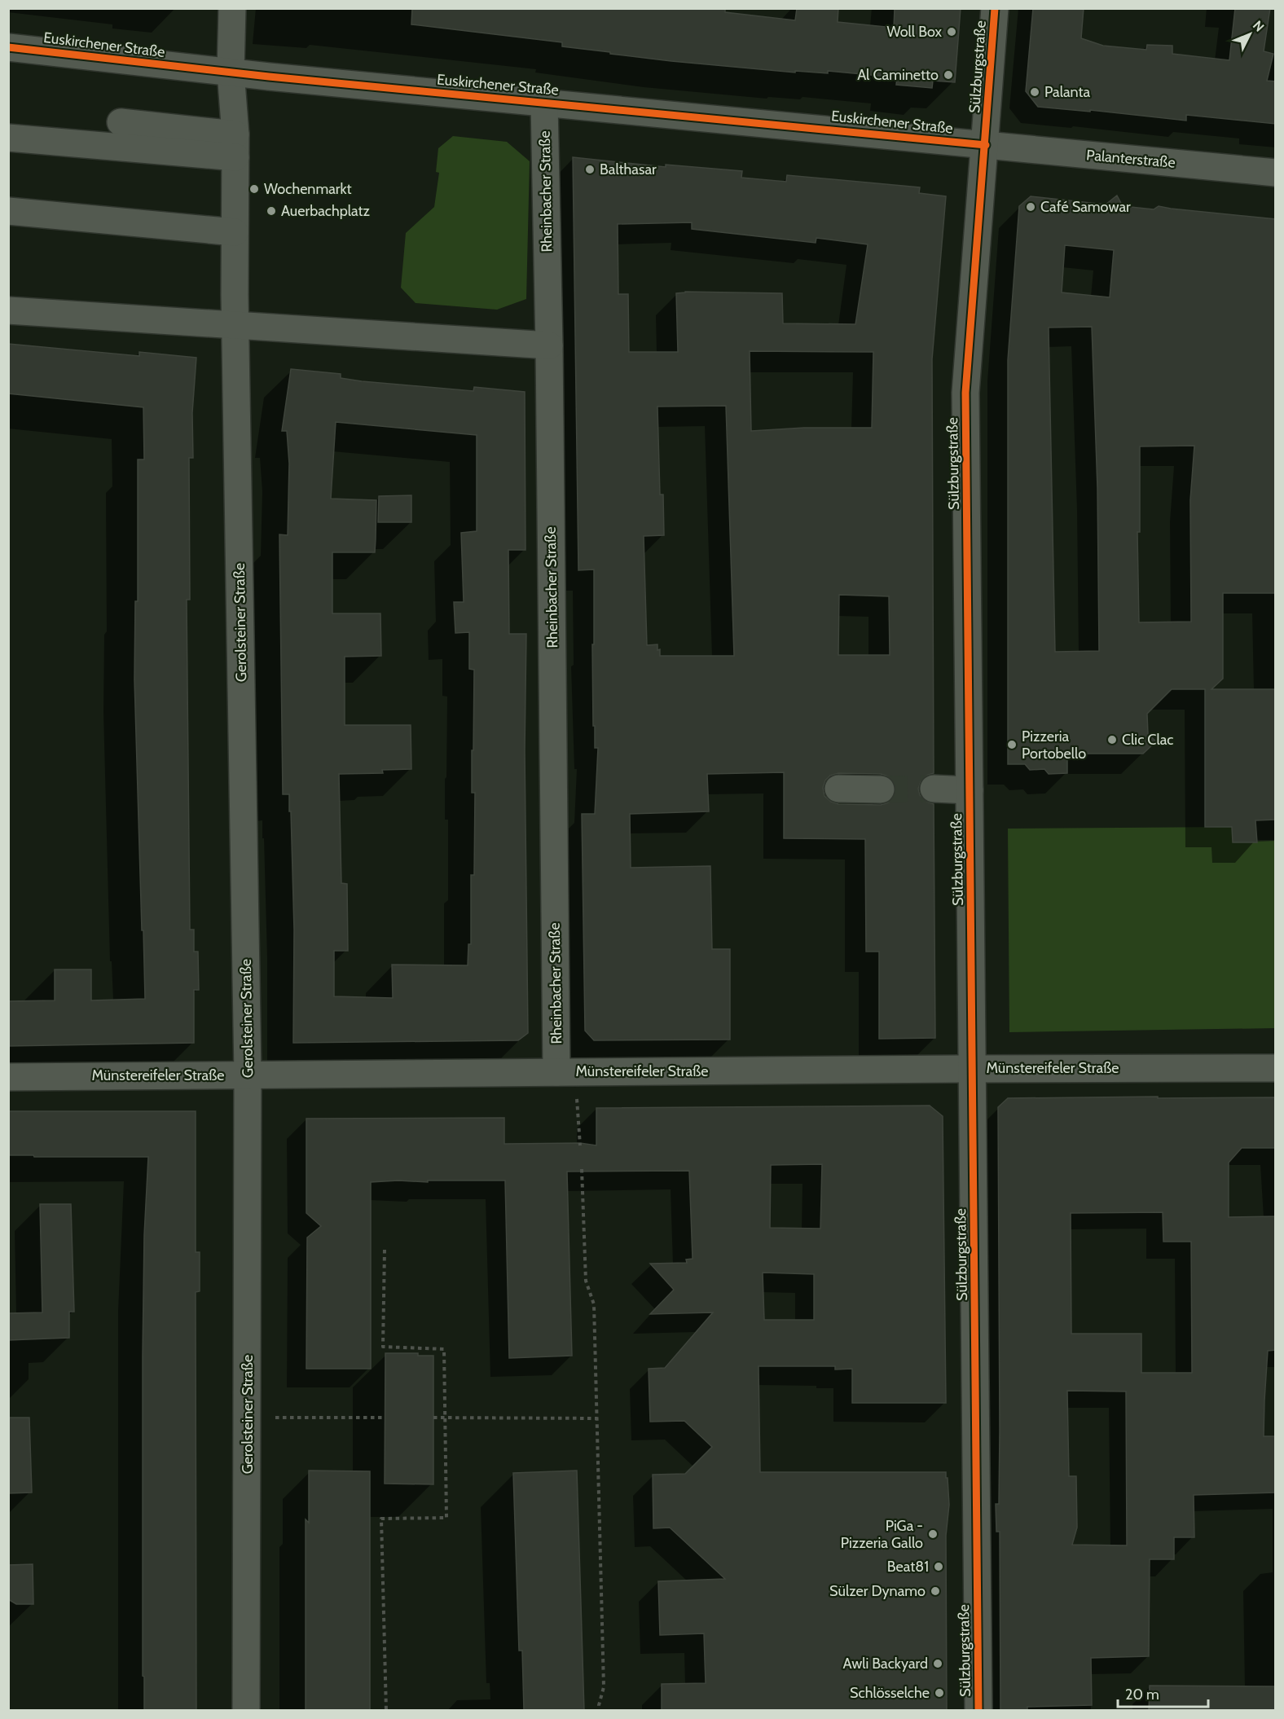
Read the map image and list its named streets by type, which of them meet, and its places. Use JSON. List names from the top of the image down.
{
  "streets": {
    "street": [
      "Euskirchener Straße",
      "Sülzburgstraße",
      "Palanterstraße",
      "Rheinbacher Straße",
      "Gerolsteiner Straße",
      "Münstereifeler Straße"
    ]
  },
  "crossings": [
    ["Euskirchener Straße", "Sülzburgstraße"],
    ["Euskirchener Straße", "Palanterstraße"],
    ["Euskirchener Straße", "Rheinbacher Straße"],
    ["Euskirchener Straße", "Gerolsteiner Straße"],
    ["Sülzburgstraße", "Palanterstraße"],
    ["Sülzburgstraße", "Münstereifeler Straße"],
    ["Rheinbacher Straße", "Münstereifeler Straße"],
    ["Gerolsteiner Straße", "Münstereifeler Straße"]
  ],
  "places": [
    "Woll Box",
    "Al Caminetto",
    "Palanta",
    "Balthasar",
    "Wochenmarkt",
    "Café Samowar",
    "Auerbachplatz",
    "Clic Clac",
    "Pizzeria Portobello",
    "PiGa - Pizzeria Gallo",
    "Beat81",
    "Sülzer Dynamo",
    "Awli Backyard",
    "Schlösselche"
  ],
  "scale_bar": "20 m",
  "north": "top right"
}
